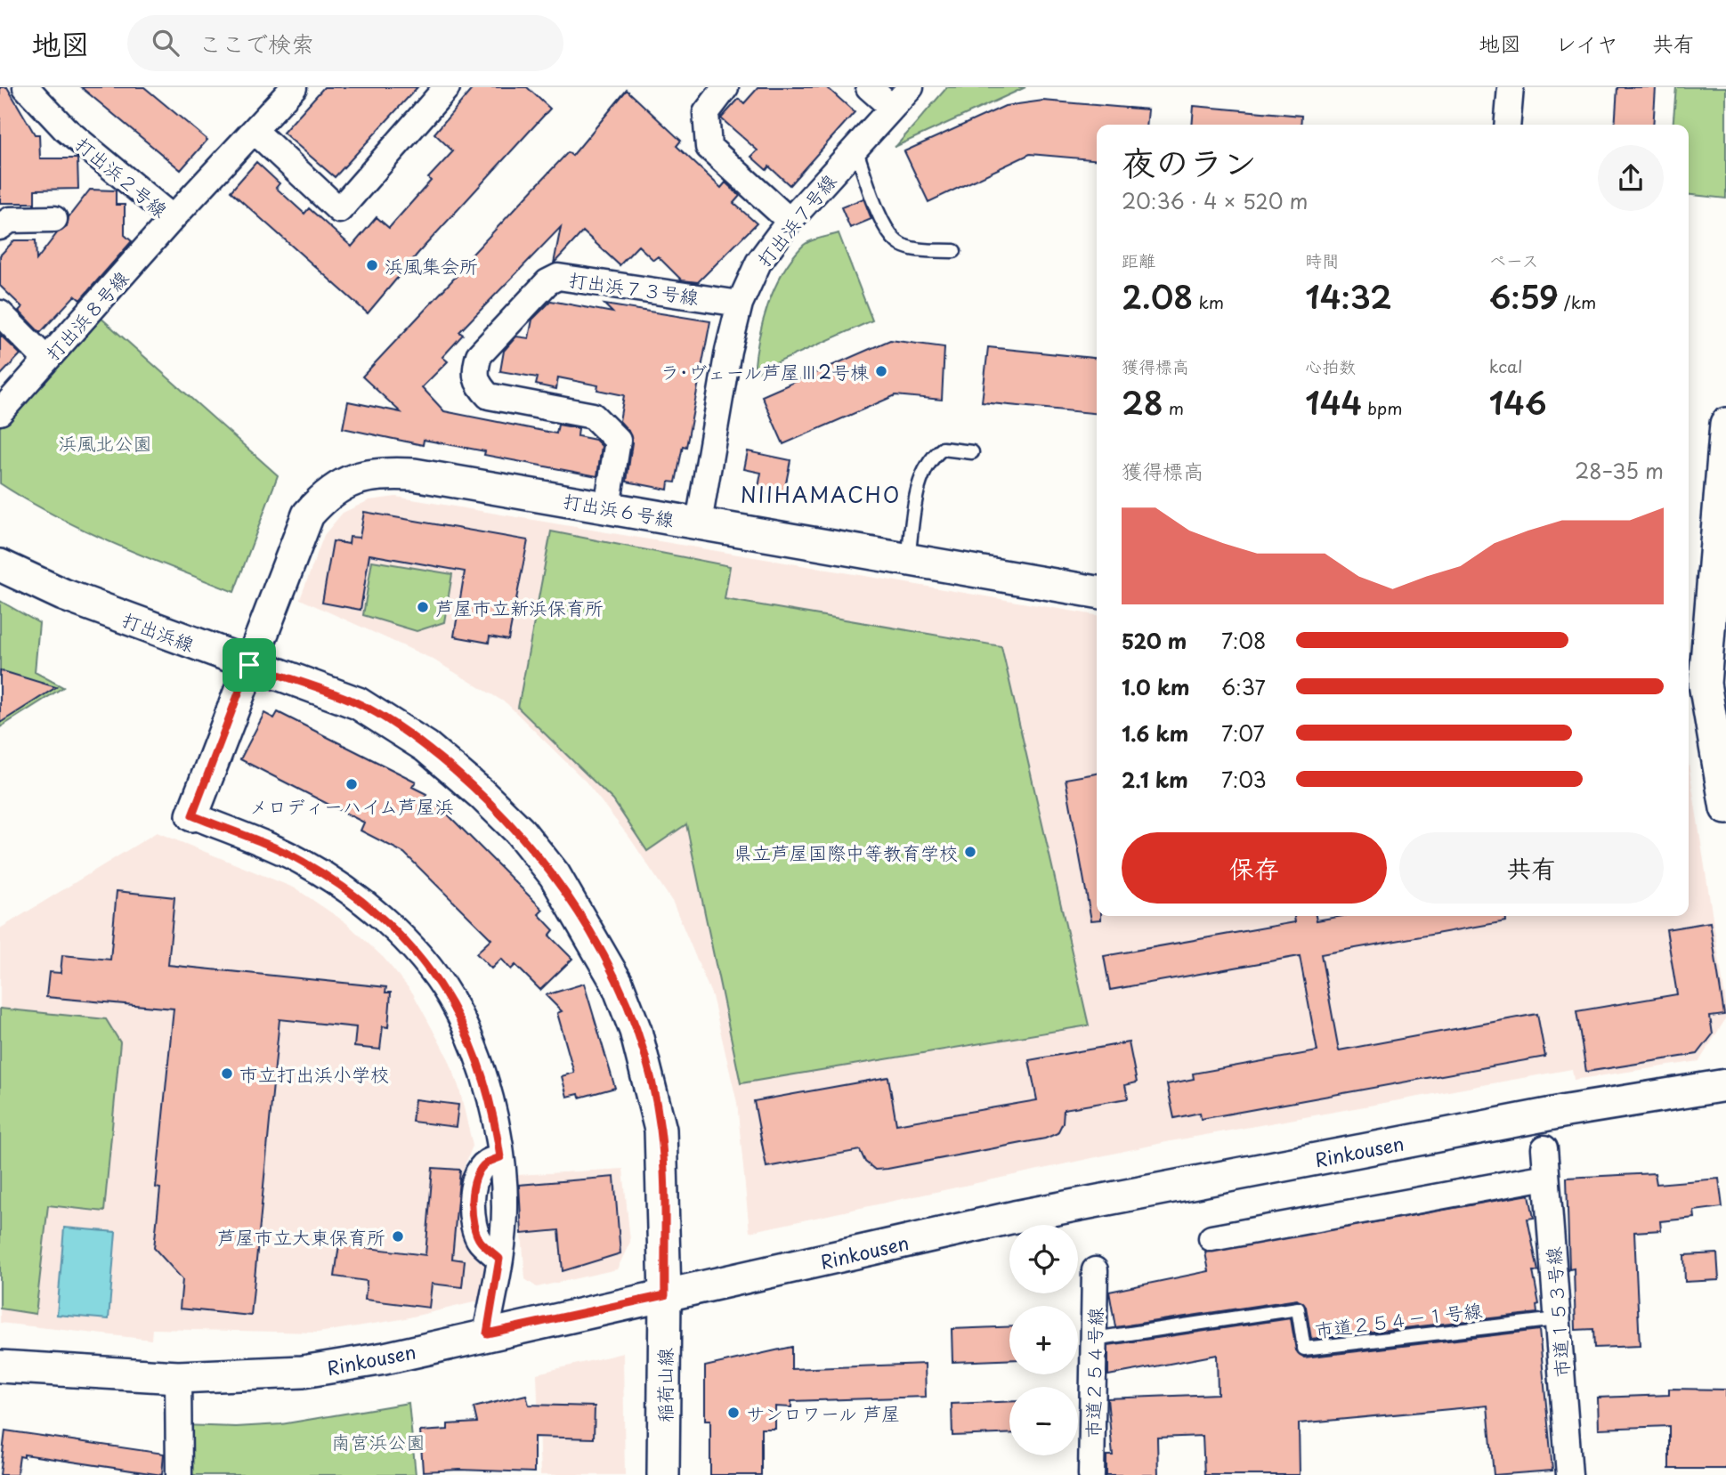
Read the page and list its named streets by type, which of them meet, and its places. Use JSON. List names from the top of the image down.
{
  "streets": {
    "street": [
      "打出浜２号線",
      "打出浜７号線",
      "打出浜７３号線",
      "打出浜８号線",
      "打出浜６号線",
      "打出浜線",
      "Rinkousen",
      "市道１５３号線",
      "市道２５４号線",
      "稲荷山線"
    ],
    "lane": ["市道２５４－１号線"]
  },
  "crossings": [
    ["打出浜２号線", "打出浜８号線"],
    ["打出浜７号線", "打出浜７３号線"],
    ["打出浜７号線", "打出浜６号線"],
    ["打出浜７３号線", "打出浜６号線"],
    ["打出浜６号線", "打出浜線"],
    ["打出浜線", "Rinkousen"],
    ["打出浜線", "稲荷山線"],
    ["Rinkousen", "稲荷山線"],
    ["市道１５３号線", "市道２５４－１号線"],
    ["市道２５４－１号線", "市道２５４号線"]
  ],
  "districts": ["NIIHAMACHO"],
  "parks": ["浜風北公園", "南宮浜公園"],
  "places": [
    "浜風集会所",
    "ラ･ヴェール芦屋Ⅲ2号棟",
    "芦屋市立新浜保育所",
    "メロディーハイム芦屋浜",
    "県立芦屋国際中等教育学校",
    "市立打出浜小学校",
    "芦屋市立大東保育所",
    "サンロワール 芦屋"
  ],
  "page": {
    "header": "地図",
    "search": "ここで検索",
    "nav": ["地図", "レイヤ", "共有"],
    "heading": ["夜のラン", "20:36 · 4 × 520 m"],
    "stats": [
      ["距離", "2.08 km"],
      ["時間", "14:32"],
      ["ペース", "6:59 /km"],
      ["獲得標高", "28 m"],
      ["心拍数", "144 bpm"],
      ["kcal", "146"]
    ],
    "chart": ["獲得標高", "28–35 m"],
    "list": [
      {
        "name": "520 m",
        "note": "7:08"
      },
      {
        "name": "1.0 km",
        "note": "6:37"
      },
      {
        "name": "1.6 km",
        "note": "7:07"
      },
      {
        "name": "2.1 km",
        "note": "7:03"
      }
    ],
    "buttons": ["保存", "共有"],
    "map_buttons": ["+", "−"]
  }
}
